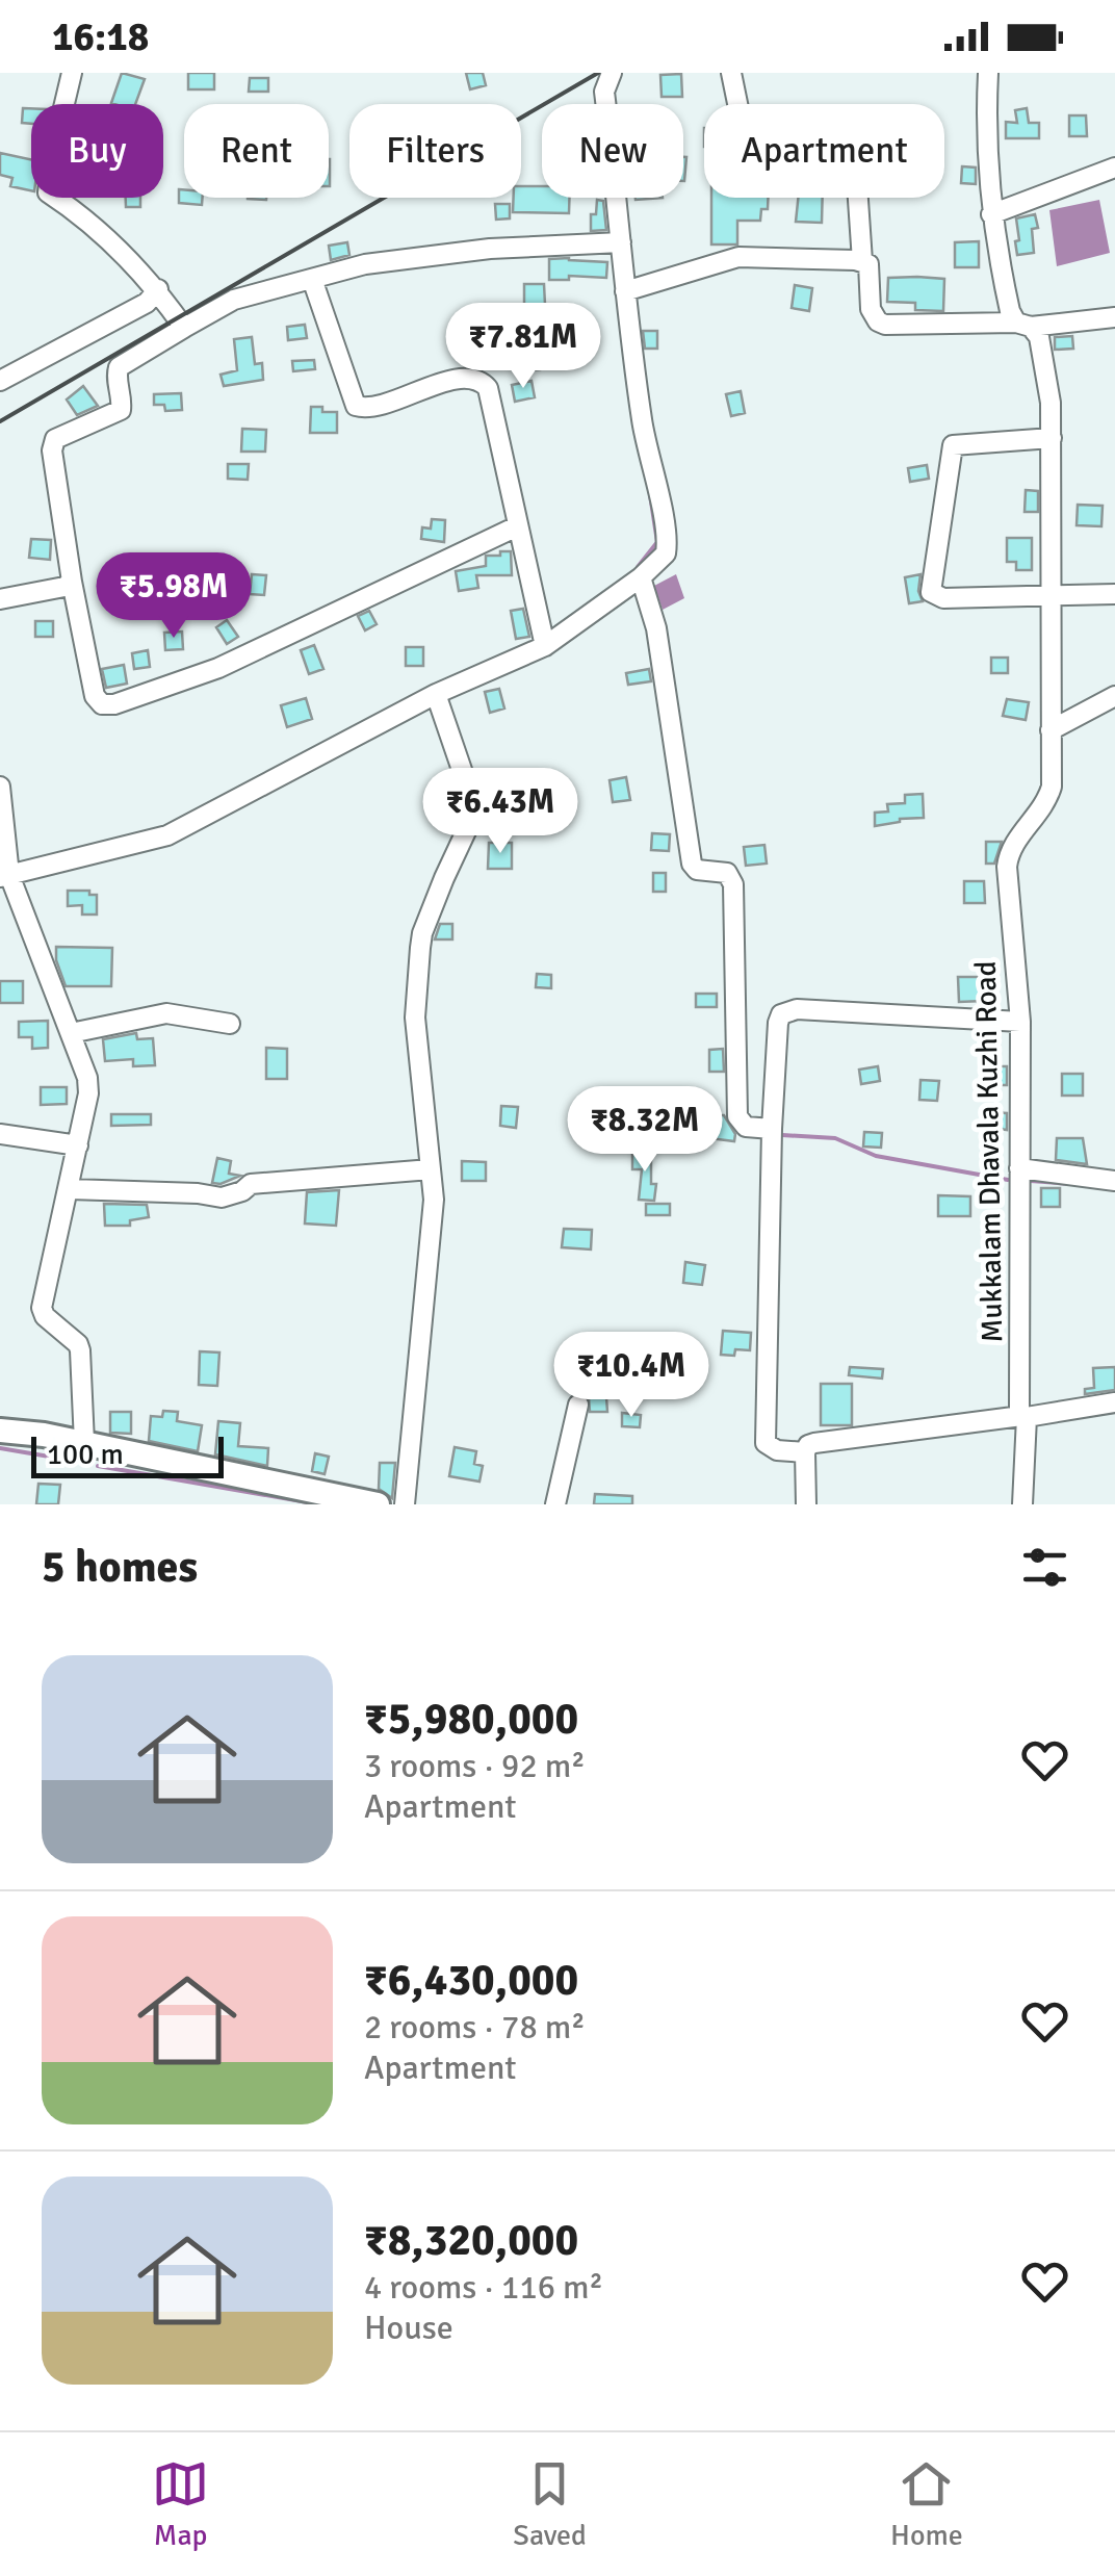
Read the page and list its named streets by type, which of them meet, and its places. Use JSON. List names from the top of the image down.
{
  "streets": {
    "street": ["Mukkalam Dhavala Kuzhi Road"]
  },
  "scale_bar": "100 m",
  "page": {
    "status": "16:18",
    "chip": [
      "Buy",
      "Rent",
      "Filters",
      "New",
      "Apartment"
    ],
    "price": [
      "₹7.81M",
      "₹5.98M",
      "₹6.43M",
      "₹8.32M",
      "₹10.4M"
    ],
    "scale": "100 m",
    "heading": "5 homes",
    "list": [
      {
        "name": "₹5,980,000",
        "note": "3 rooms · 92 m² · Apartment"
      },
      {
        "name": "₹6,430,000",
        "note": "2 rooms · 78 m² · Apartment"
      },
      {
        "name": "₹8,320,000",
        "note": "4 rooms · 116 m² · House"
      }
    ],
    "tabs": ["Map", "Saved", "Home"]
  }
}
